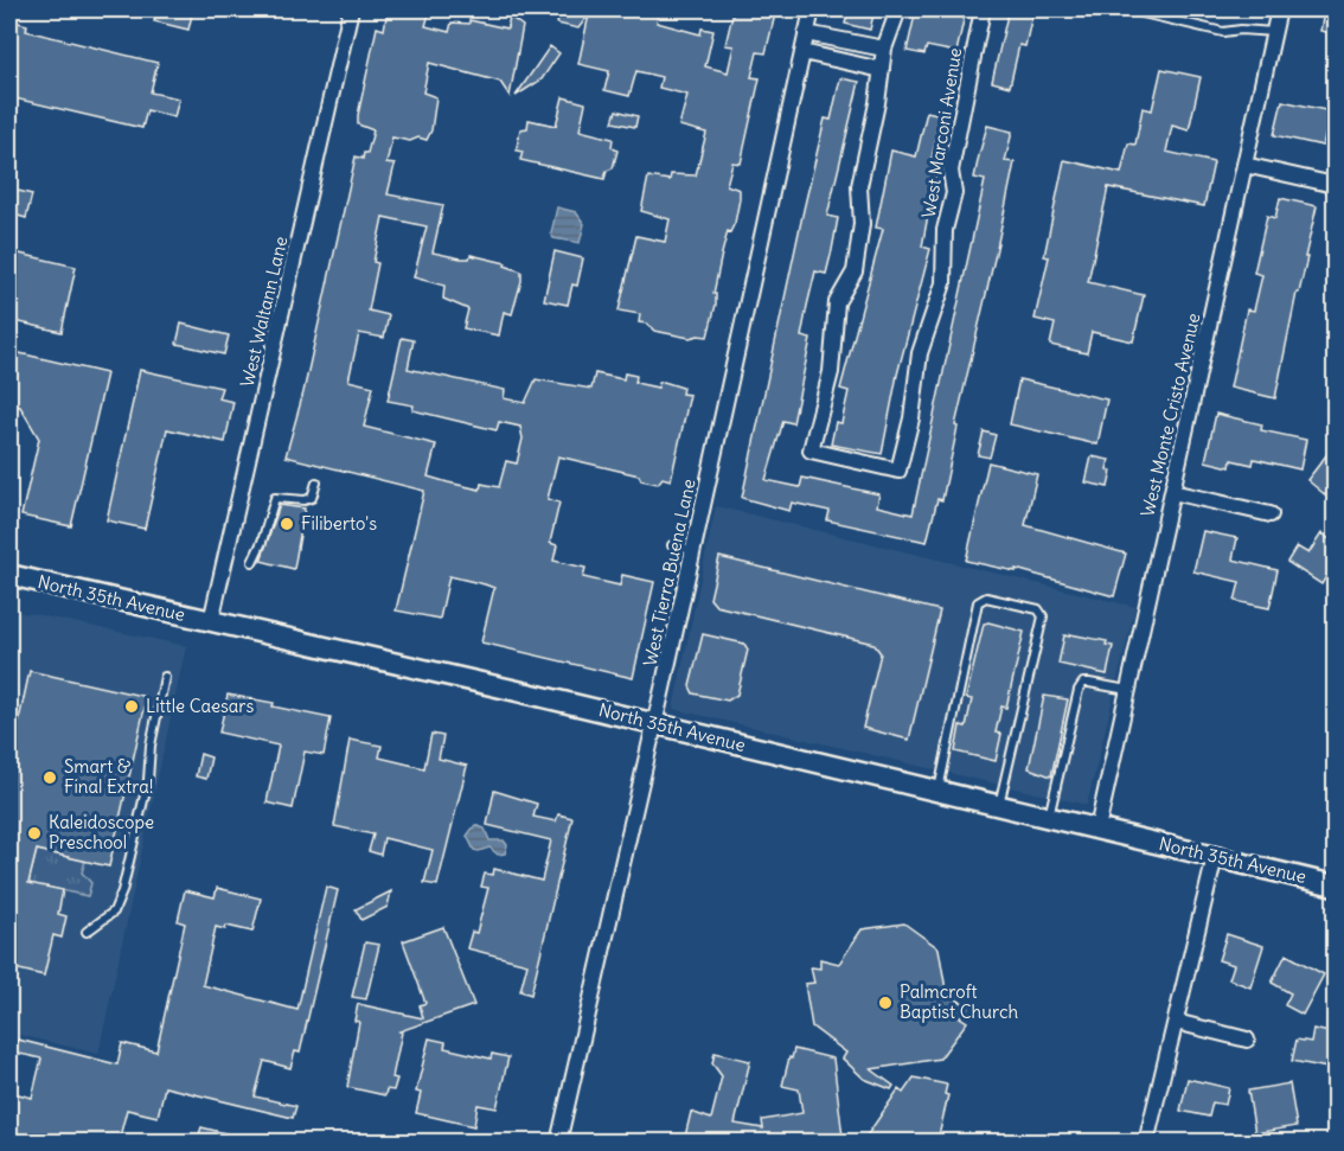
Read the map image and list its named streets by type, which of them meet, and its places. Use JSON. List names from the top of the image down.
{
  "streets": {
    "main road": ["North 35th Avenue"],
    "street": [
      "West Marconi Avenue",
      "West Waltann Lane",
      "West Monte Cristo Avenue",
      "West Tierra Buena Lane"
    ]
  },
  "crossings": [
    ["West Waltann Lane", "North 35th Avenue"],
    ["West Monte Cristo Avenue", "North 35th Avenue"],
    ["West Tierra Buena Lane", "North 35th Avenue"]
  ],
  "places": [
    "Filiberto's",
    "Little Caesars",
    "Smart & Final Extra!",
    "Kaleidoscope Preschool",
    "Palmcroft Baptist Church"
  ]
}
